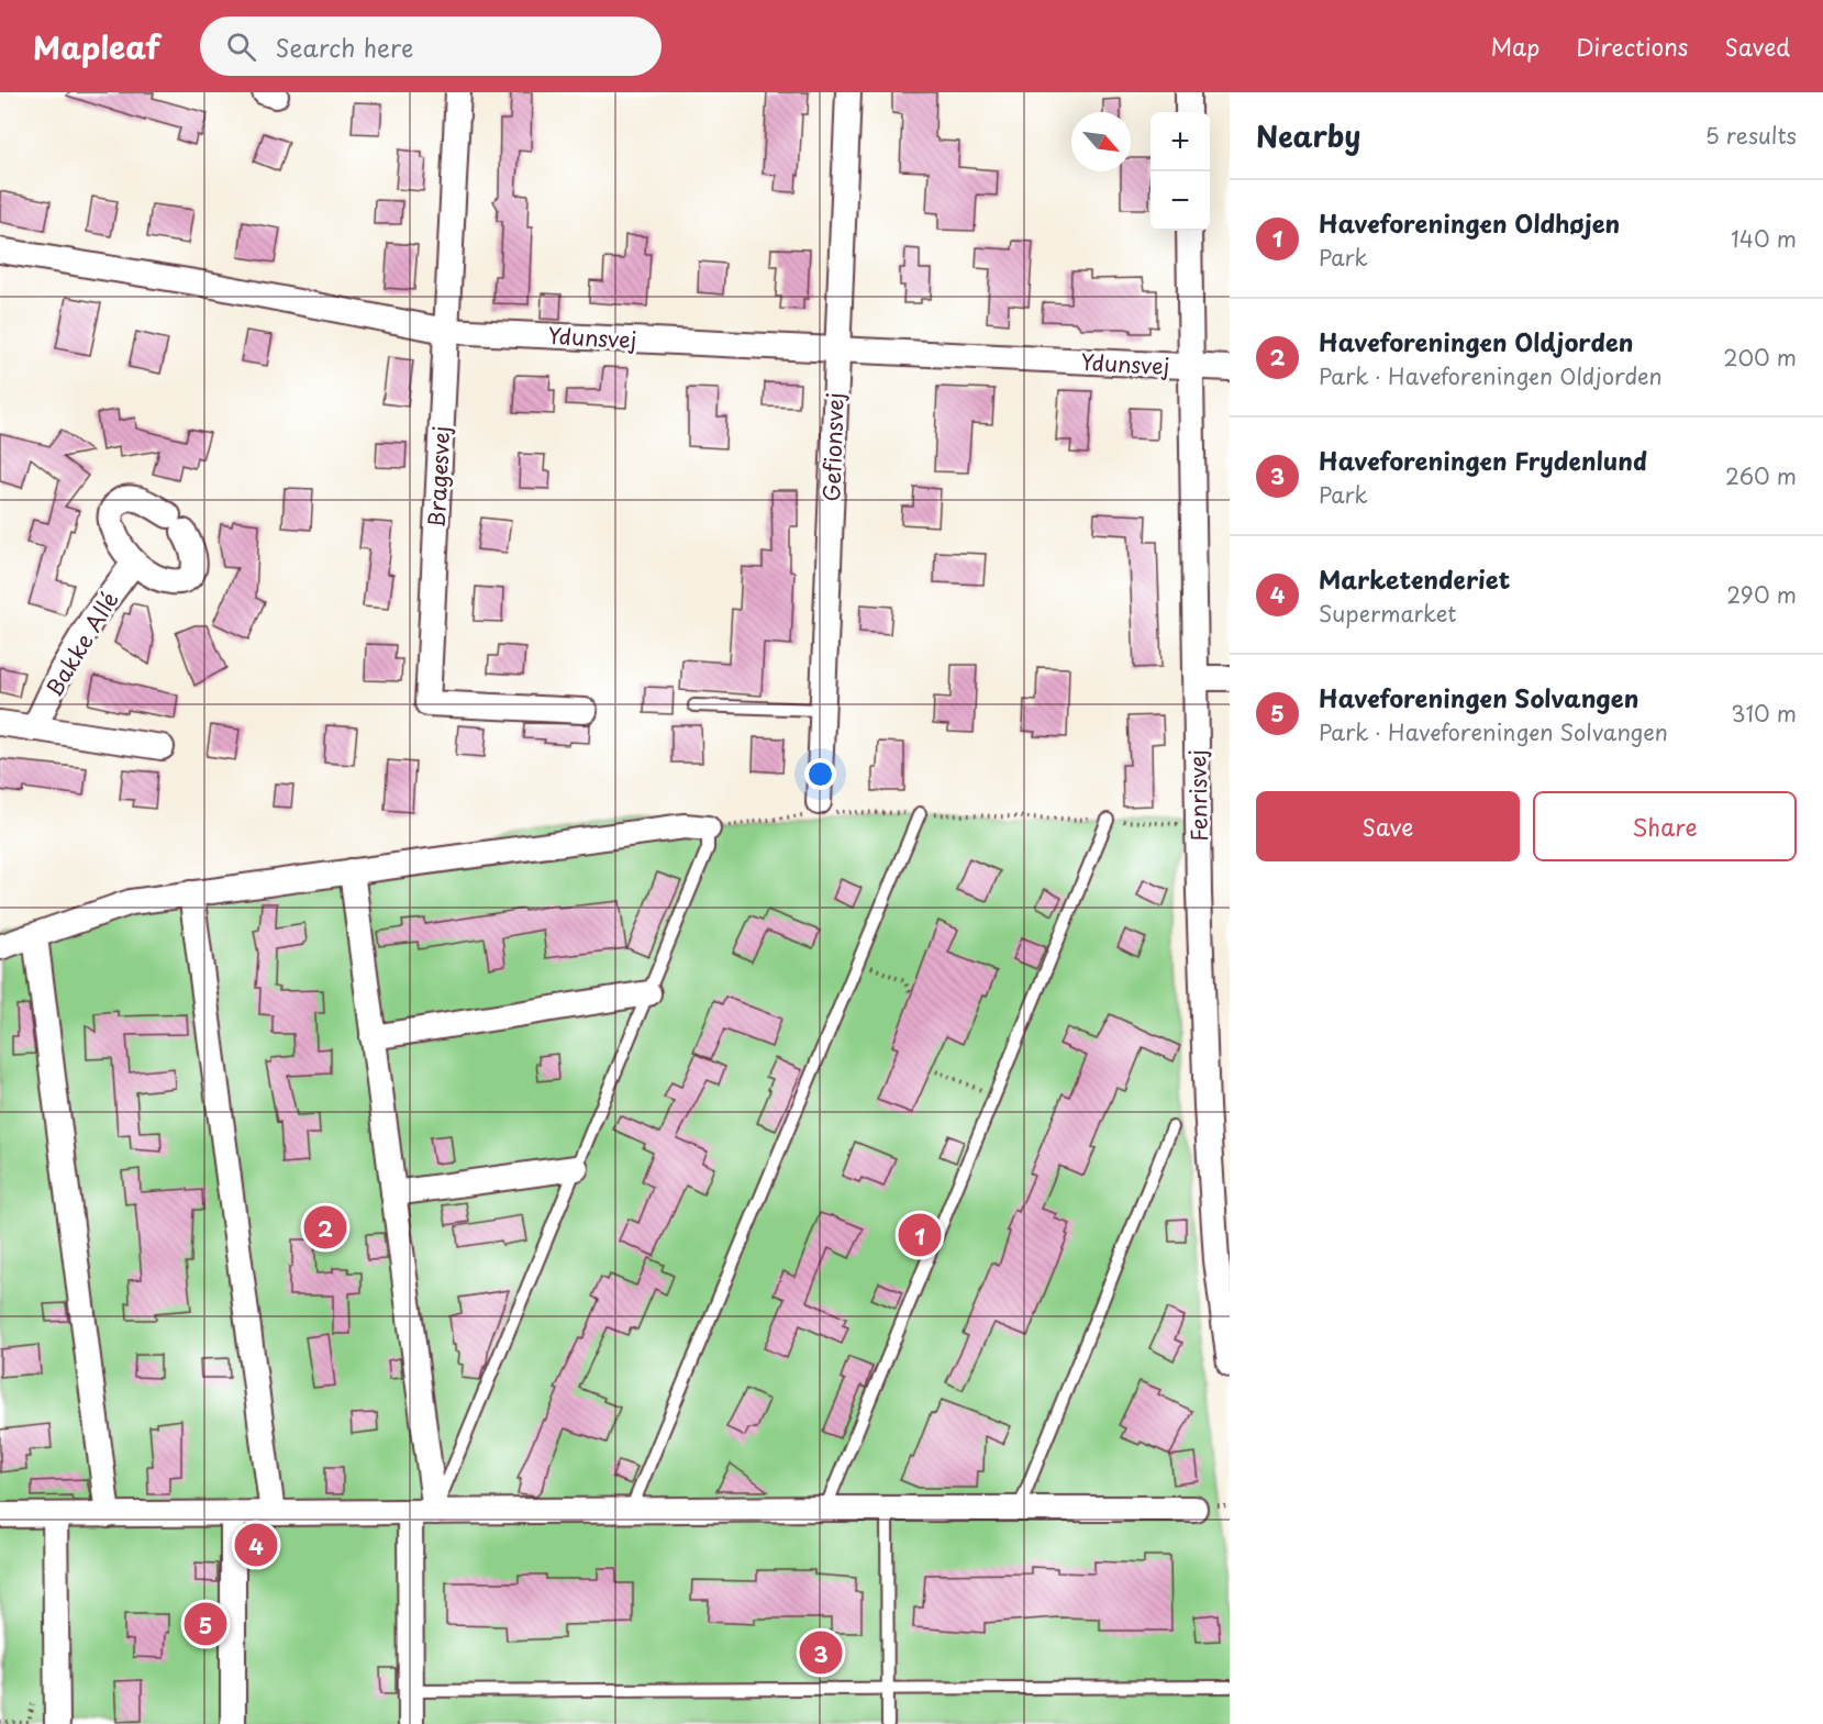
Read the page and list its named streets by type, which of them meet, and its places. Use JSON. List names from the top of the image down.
{
  "streets": {
    "street": [
      "Ydunsvej",
      "Gefionsvej",
      "Bragesvej",
      "Bakke Allé",
      "Fenrisvej"
    ]
  },
  "crossings": [
    ["Ydunsvej", "Gefionsvej"],
    ["Ydunsvej", "Bragesvej"],
    ["Ydunsvej", "Fenrisvej"]
  ],
  "north": "bottom right",
  "page": {
    "header": "Mapleaf",
    "search": "Search here",
    "nav": ["Map", "Directions", "Saved"],
    "heading": ["Nearby", "5 results"],
    "map_buttons": ["+", "−"],
    "list": [
      {
        "mark": "1",
        "name": "Haveforeningen Oldhøjen",
        "note": "Park",
        "value": "140 m"
      },
      {
        "mark": "2",
        "name": "Haveforeningen Oldjorden",
        "note": "Park · Haveforeningen Oldjorden",
        "value": "200 m"
      },
      {
        "mark": "3",
        "name": "Haveforeningen Frydenlund",
        "note": "Park",
        "value": "260 m"
      },
      {
        "mark": "4",
        "name": "Marketenderiet",
        "note": "Supermarket",
        "value": "290 m"
      },
      {
        "mark": "5",
        "name": "Haveforeningen Solvangen",
        "note": "Park · Haveforeningen Solvangen",
        "value": "310 m"
      }
    ],
    "buttons": ["Save", "Share"],
    "pins": [
      "2",
      "1",
      "4",
      "5",
      "3"
    ]
  }
}
